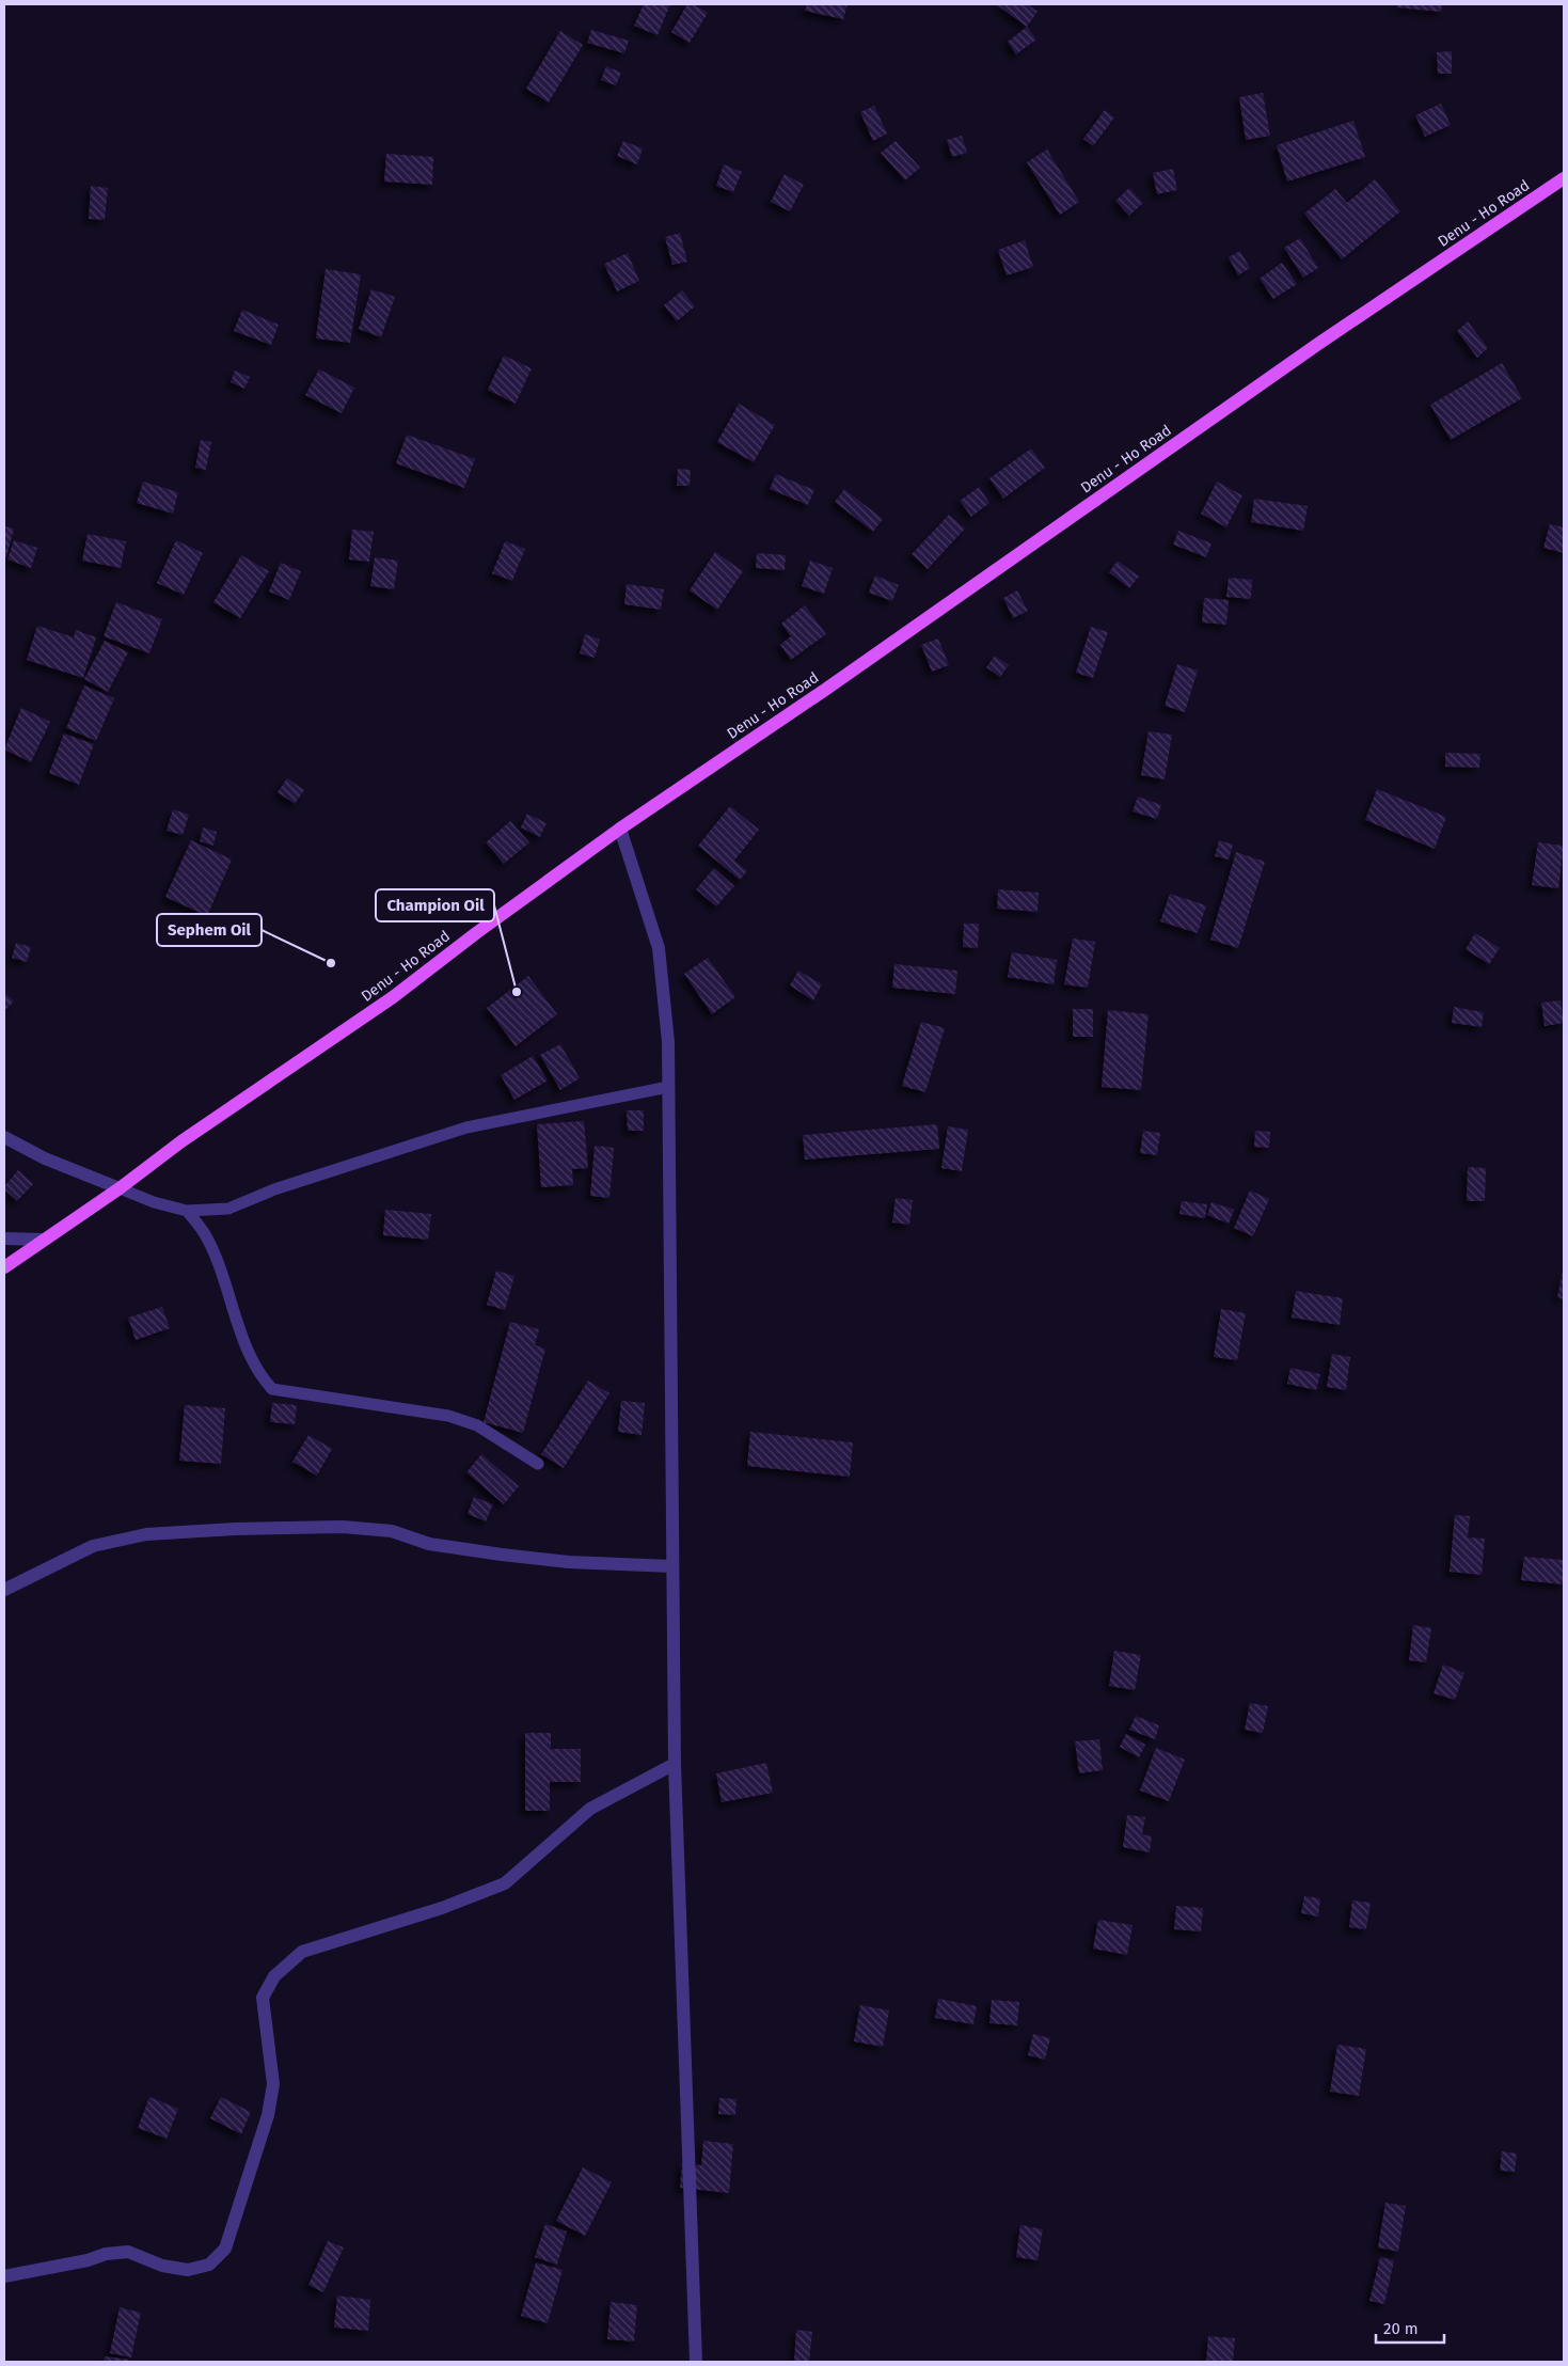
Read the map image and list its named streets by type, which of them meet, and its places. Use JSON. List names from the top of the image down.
{
  "streets": {
    "main road": ["Denu - Ho Road"]
  },
  "places": ["Sephem Oil", "Champion Oil"],
  "scale_bar": "20 m"
}
